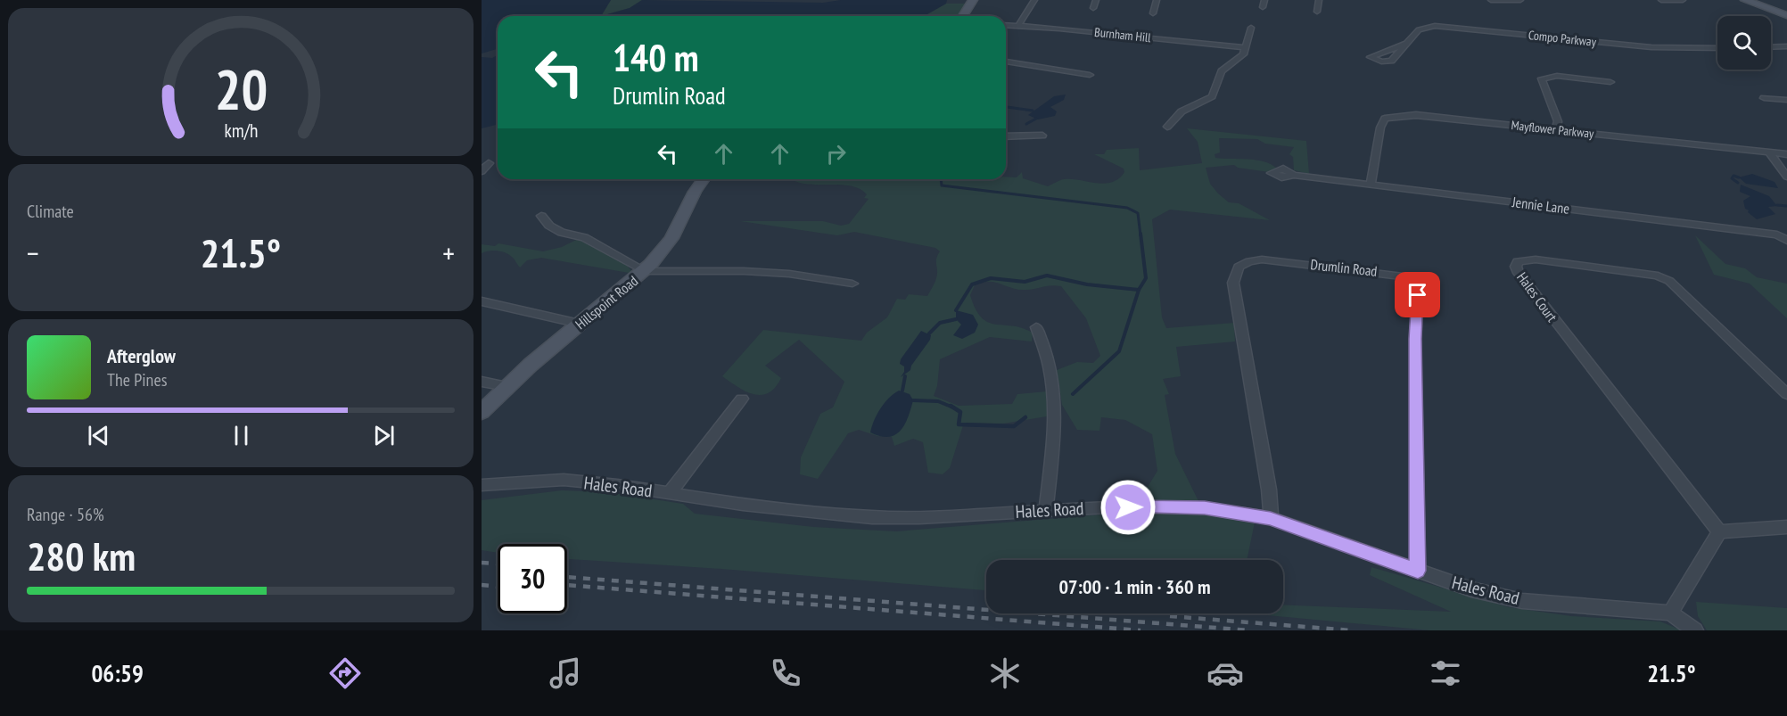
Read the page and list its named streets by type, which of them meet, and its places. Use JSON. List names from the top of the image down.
{
  "streets": {
    "street": [
      "Burnham Hill",
      "Compo Parkway",
      "Mayflower Parkway",
      "Jennie Lane",
      "Drumlin Road",
      "Hales Court",
      "Hillspoint Road",
      "Hales Road"
    ]
  },
  "crossings": [
    ["Mayflower Parkway", "Jennie Lane"],
    ["Drumlin Road", "Hales Road"]
  ],
  "page": {
    "turn": ["140 m", "Drumlin Road"],
    "tile": [
      "Climate",
      ["Range · 56%", "280 km"]
    ],
    "heat": ["−", "21.5°", "+"],
    "song": ["Afterglow", "The Pines"],
    "limit": "30",
    "trip": "07:00 · 1 min · 360 m",
    "tabs": ["06:59", "21.5°"],
    "gauge": ["20", "km/h"]
  }
}
